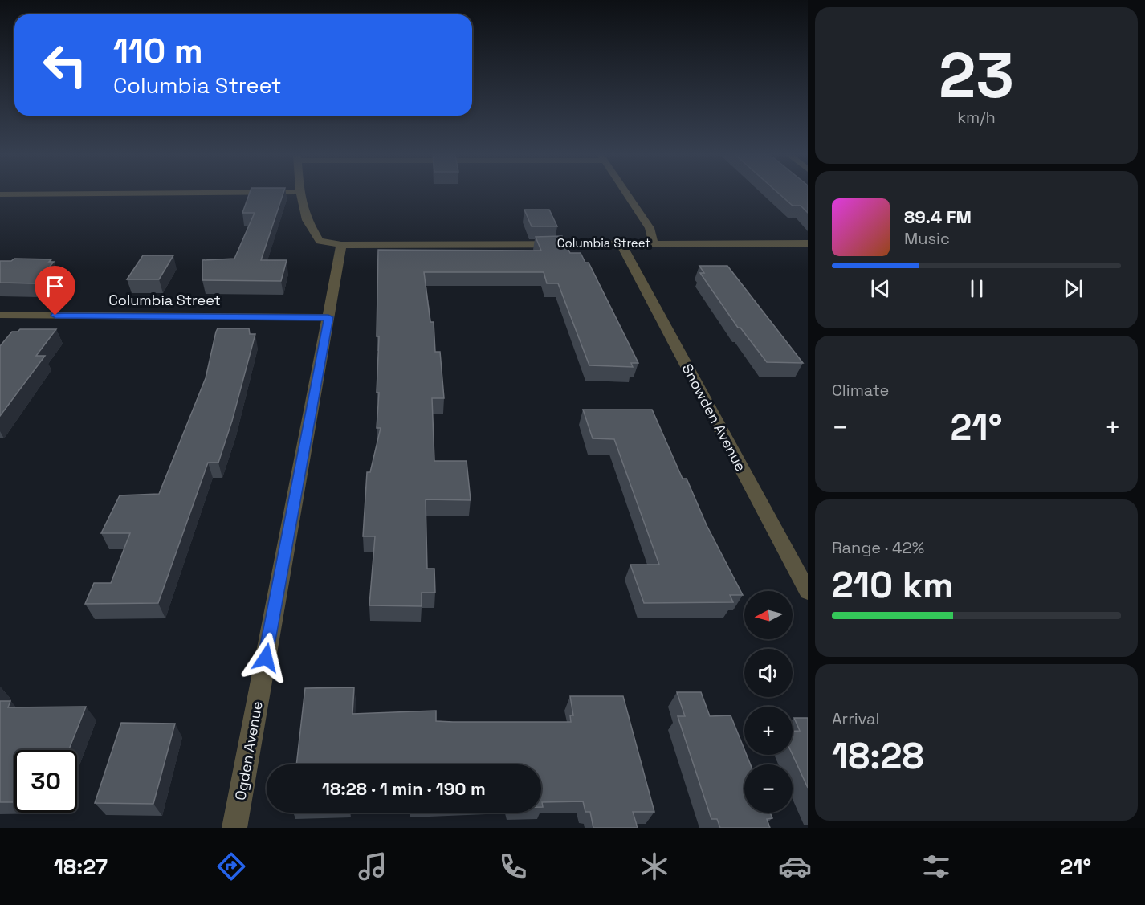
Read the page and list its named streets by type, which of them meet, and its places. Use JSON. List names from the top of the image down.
{
  "streets": {
    "street": ["Columbia Street", "Snowden Avenue", "Ogden Avenue"]
  },
  "crossings": [
    ["Columbia Street", "Snowden Avenue"],
    ["Columbia Street", "Ogden Avenue"]
  ],
  "north": "left",
  "page": {
    "tile": [
      ["23", "km/h"],
      "Climate",
      ["Range · 42%", "210 km"],
      ["Arrival", "18:28"]
    ],
    "turn": ["110 m", "Columbia Street"],
    "song": ["89.4 FM", "Music"],
    "heat": ["−", "21°", "+"],
    "map_buttons": ["+", "−"],
    "limit": "30",
    "trip": "18:28 · 1 min · 190 m",
    "tabs": ["18:27", "21°"]
  }
}
